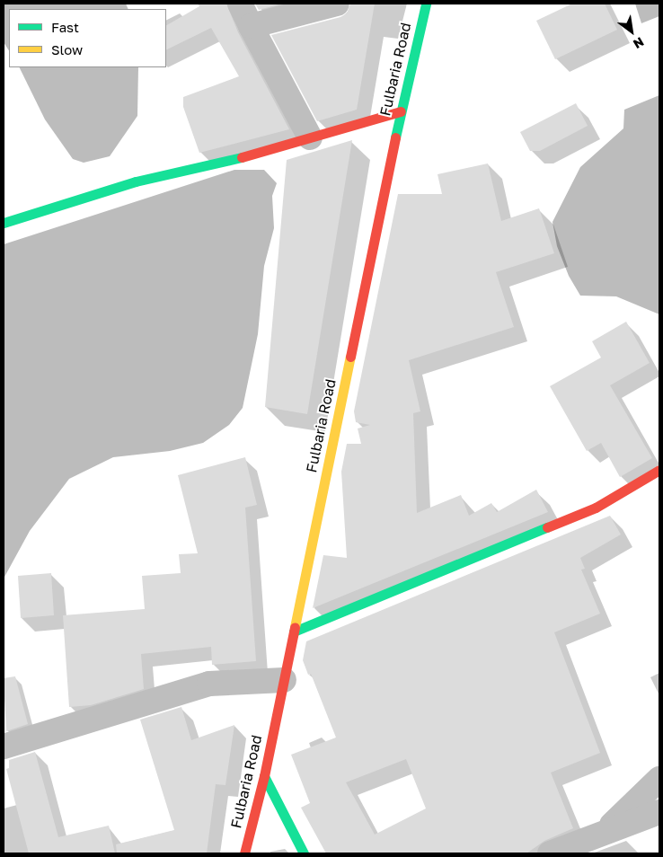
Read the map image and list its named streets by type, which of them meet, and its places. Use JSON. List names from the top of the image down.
{
  "streets": {
    "street": ["Fulbaria Road"]
  },
  "legend": ["Fast", "Slow"],
  "north": "bottom right"
}
